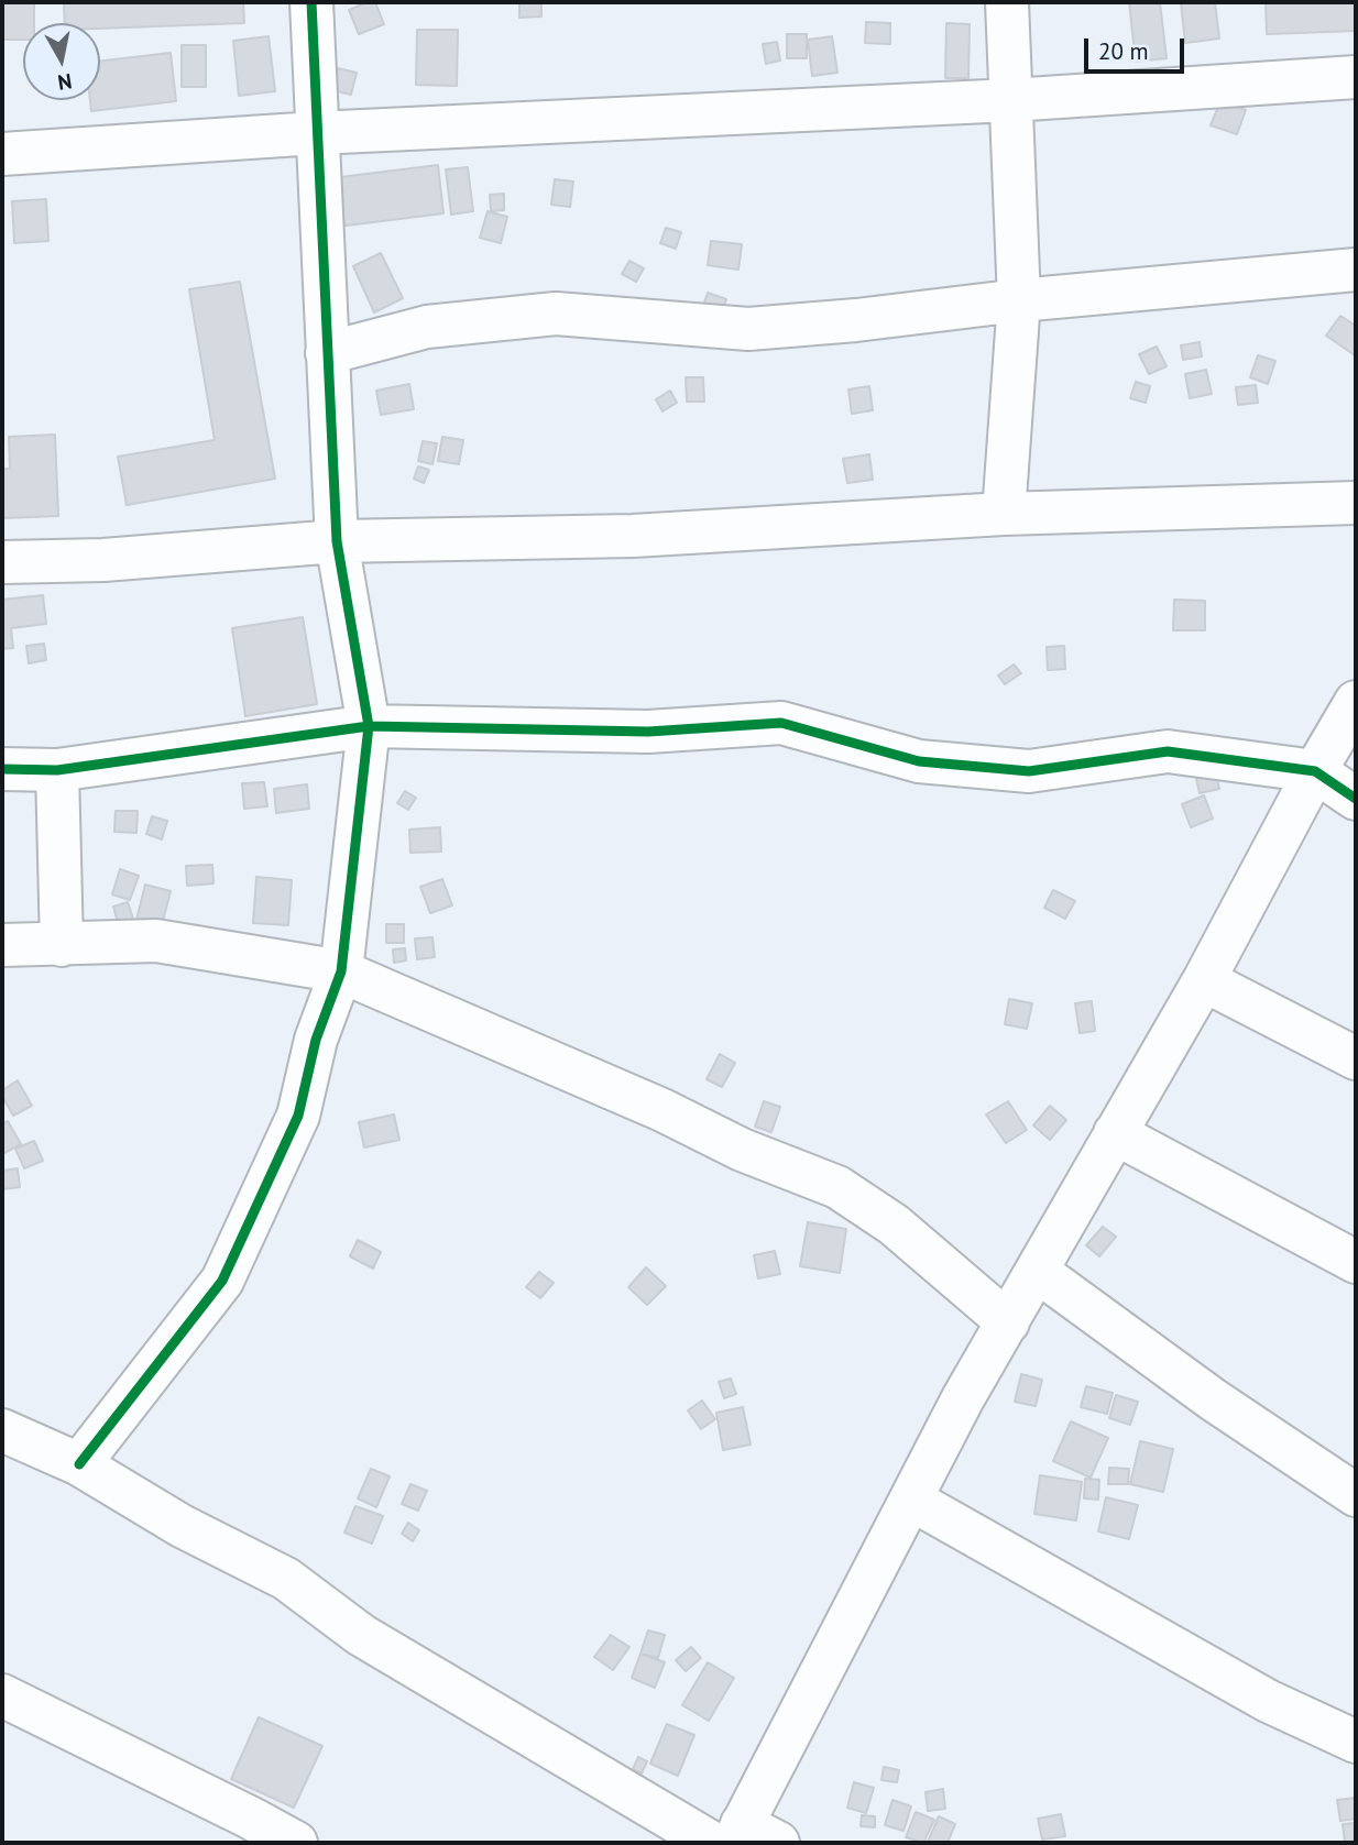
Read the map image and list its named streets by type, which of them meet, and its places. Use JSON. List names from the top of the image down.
{
  "scale_bar": "20 m",
  "north": "bottom"
}
